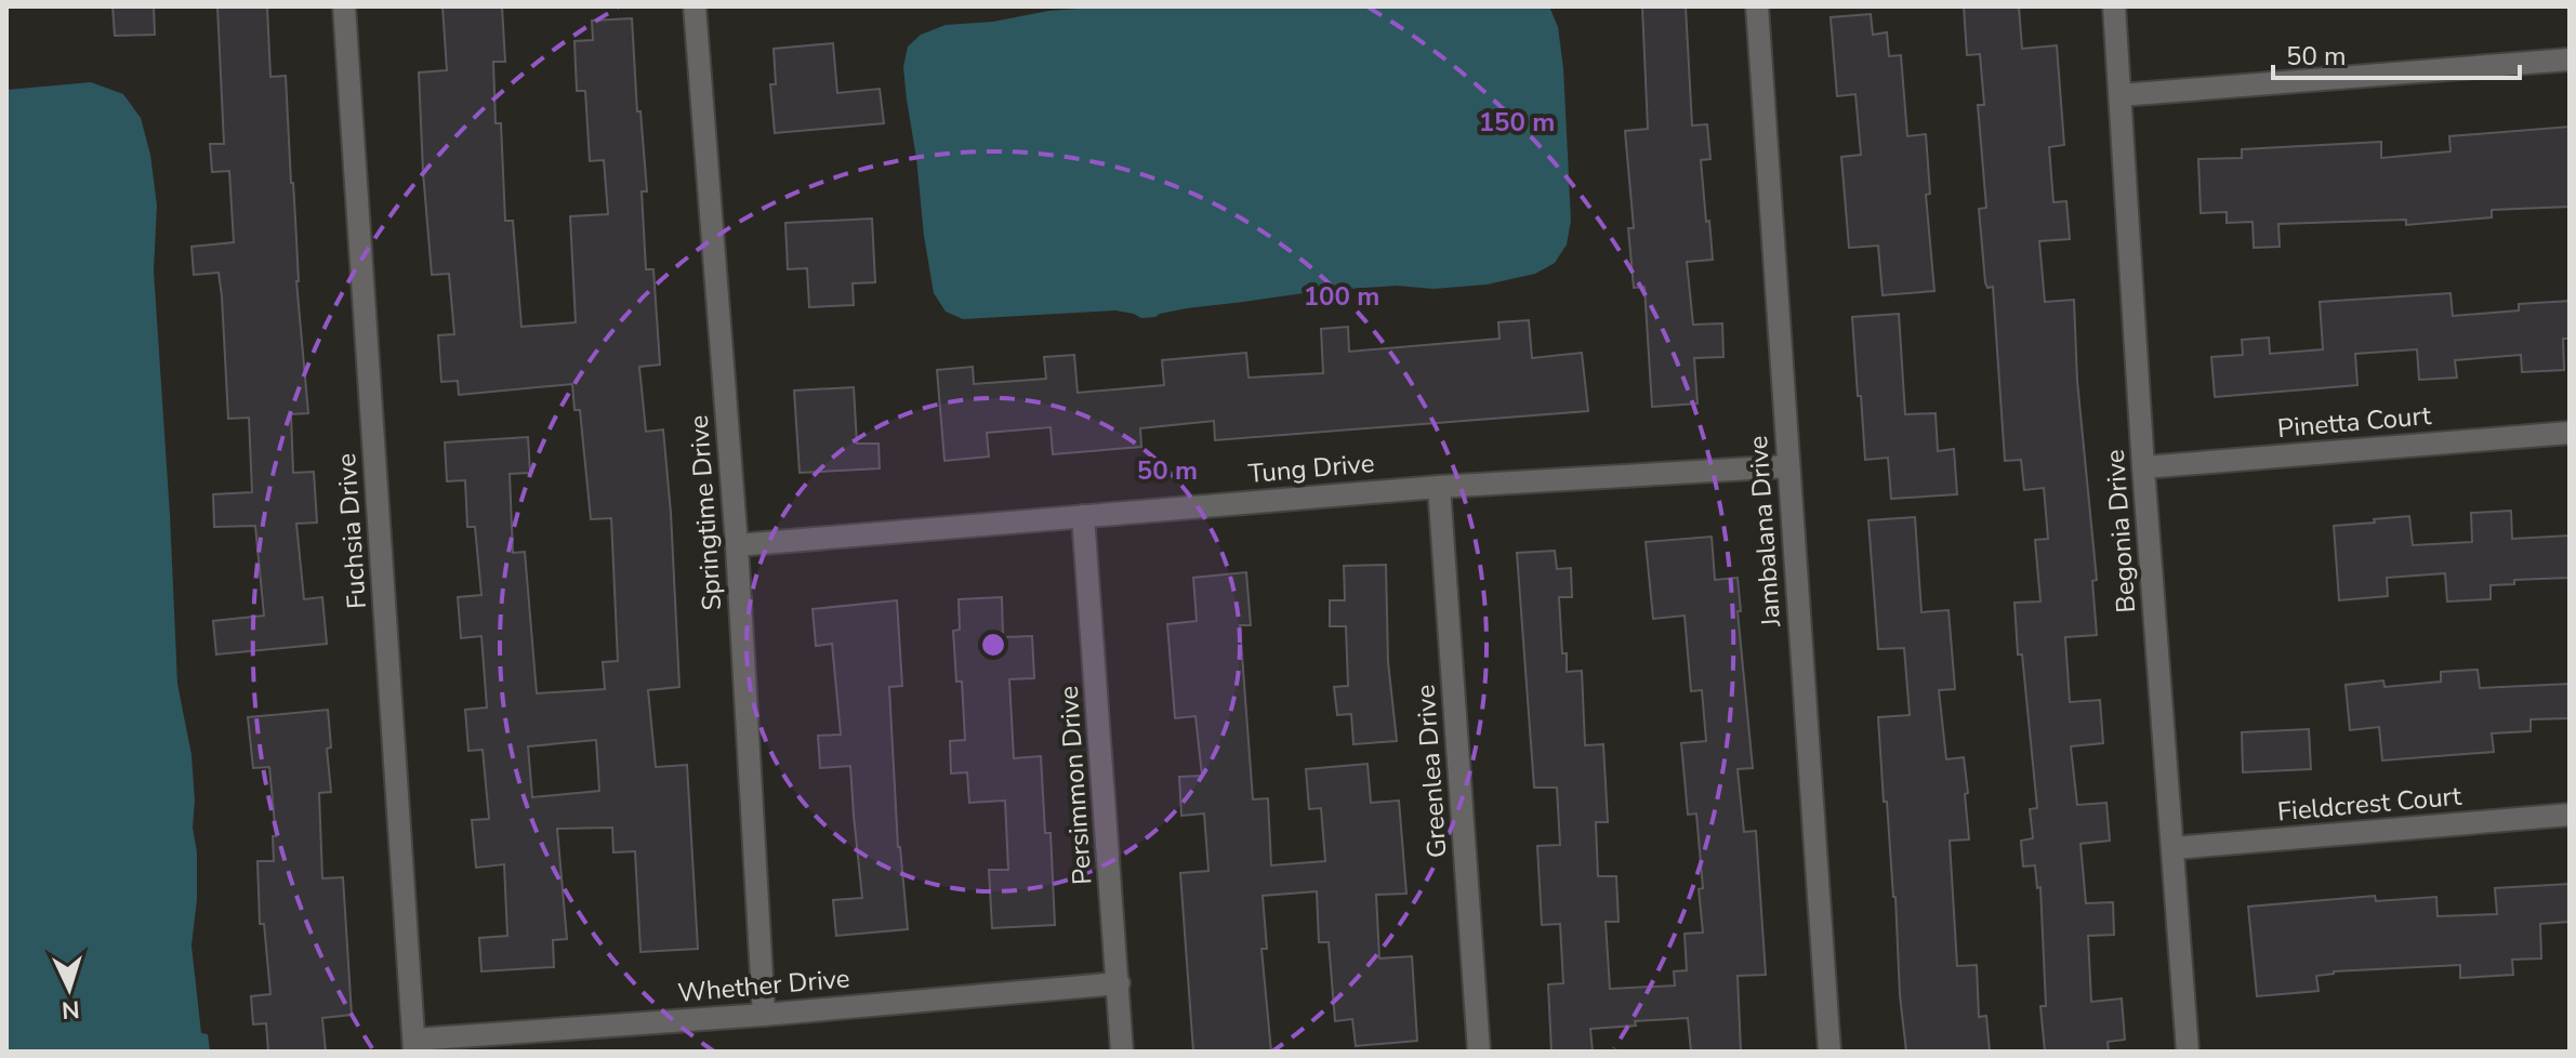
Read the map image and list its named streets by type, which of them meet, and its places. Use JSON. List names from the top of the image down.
{
  "streets": {
    "street": [
      "Pinetta Court",
      "Tung Drive",
      "Springtime Drive",
      "Fuchsia Drive",
      "Jambalana Drive",
      "Begonia Drive",
      "Greenlea Drive",
      "Persimmon Drive",
      "Fieldcrest Court",
      "Whether Drive"
    ]
  },
  "crossings": [
    ["Pinetta Court", "Begonia Drive"],
    ["Tung Drive", "Springtime Drive"],
    ["Tung Drive", "Jambalana Drive"],
    ["Tung Drive", "Greenlea Drive"],
    ["Tung Drive", "Persimmon Drive"],
    ["Springtime Drive", "Whether Drive"],
    ["Fuchsia Drive", "Whether Drive"],
    ["Begonia Drive", "Fieldcrest Court"],
    ["Persimmon Drive", "Whether Drive"]
  ],
  "scale_bar": "50 m",
  "north": "bottom",
  "rings": ["150 m", "100 m", "50 m"]
}
